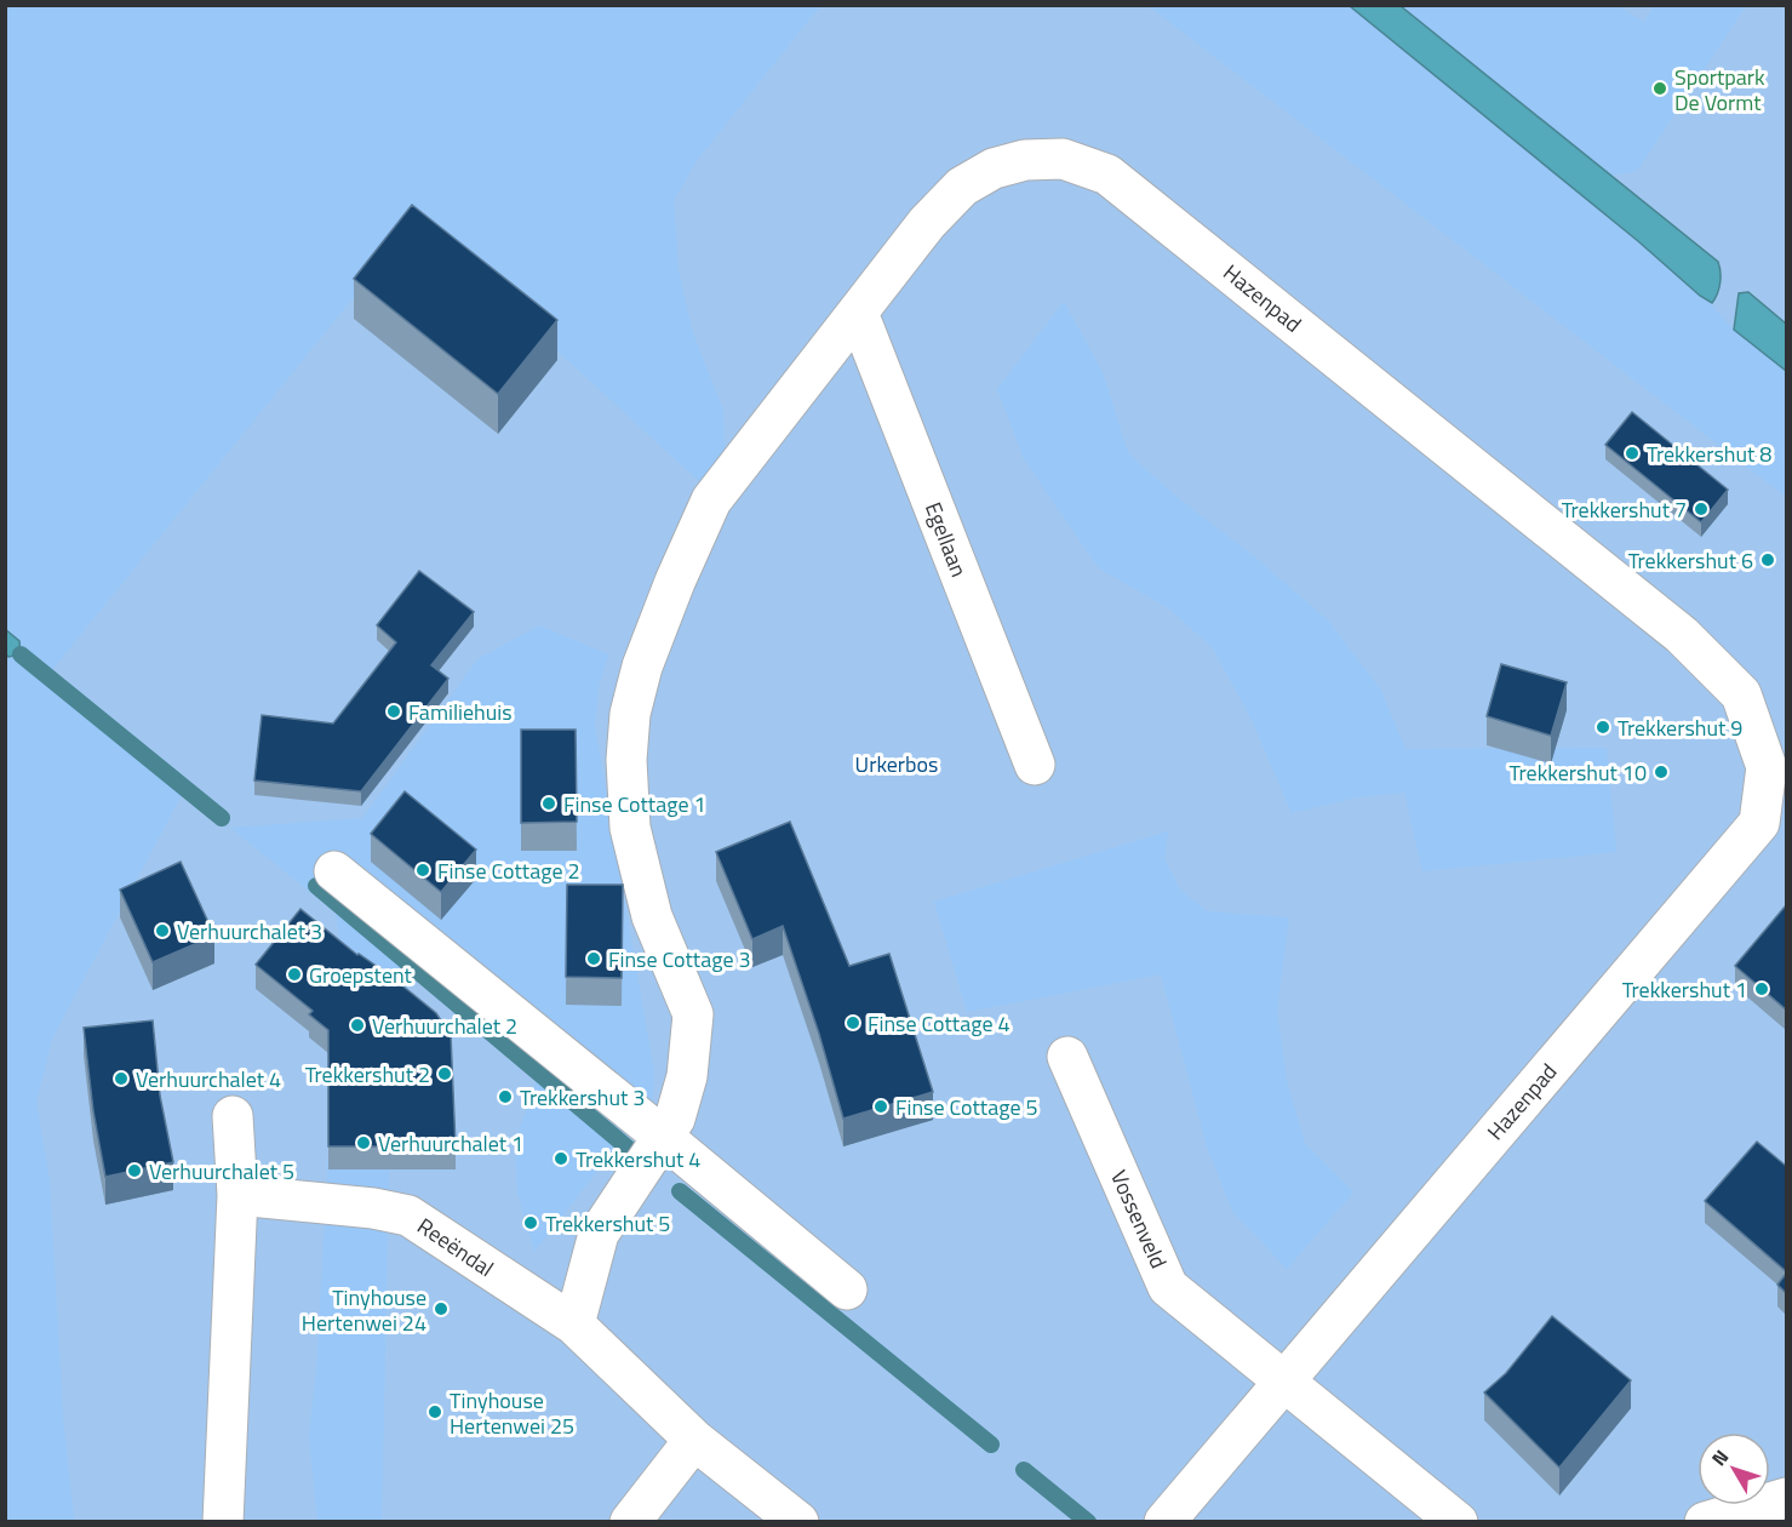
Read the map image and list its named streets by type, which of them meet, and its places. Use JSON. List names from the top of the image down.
{
  "streets": {
    "lane": [
      "Hazenpad",
      "Egellaan",
      "Vossenveld",
      "Reeëndal"
    ]
  },
  "crossings": [
    ["Hazenpad", "Egellaan"],
    ["Hazenpad", "Vossenveld"],
    ["Hazenpad", "Reeëndal"]
  ],
  "parks": ["Urkerbos"],
  "places": [
    "Sportpark De Vormt",
    "Trekkershut 8",
    "Trekkershut 7",
    "Trekkershut 6",
    "Familiehuis",
    "Trekkershut 9",
    "Trekkershut 10",
    "Finse Cottage 1",
    "Finse Cottage 2",
    "Verhuurchalet 3",
    "Finse Cottage 3",
    "Groepstent",
    "Trekkershut 1",
    "Finse Cottage 4",
    "Verhuurchalet 2",
    "Trekkershut 2",
    "Verhuurchalet 4",
    "Trekkershut 3",
    "Finse Cottage 5",
    "Verhuurchalet 1",
    "Trekkershut 4",
    "Verhuurchalet 5",
    "Trekkershut 5",
    "Tinyhouse Hertenwei 24",
    "Tinyhouse Hertenwei 25"
  ],
  "north": "top left"
}
